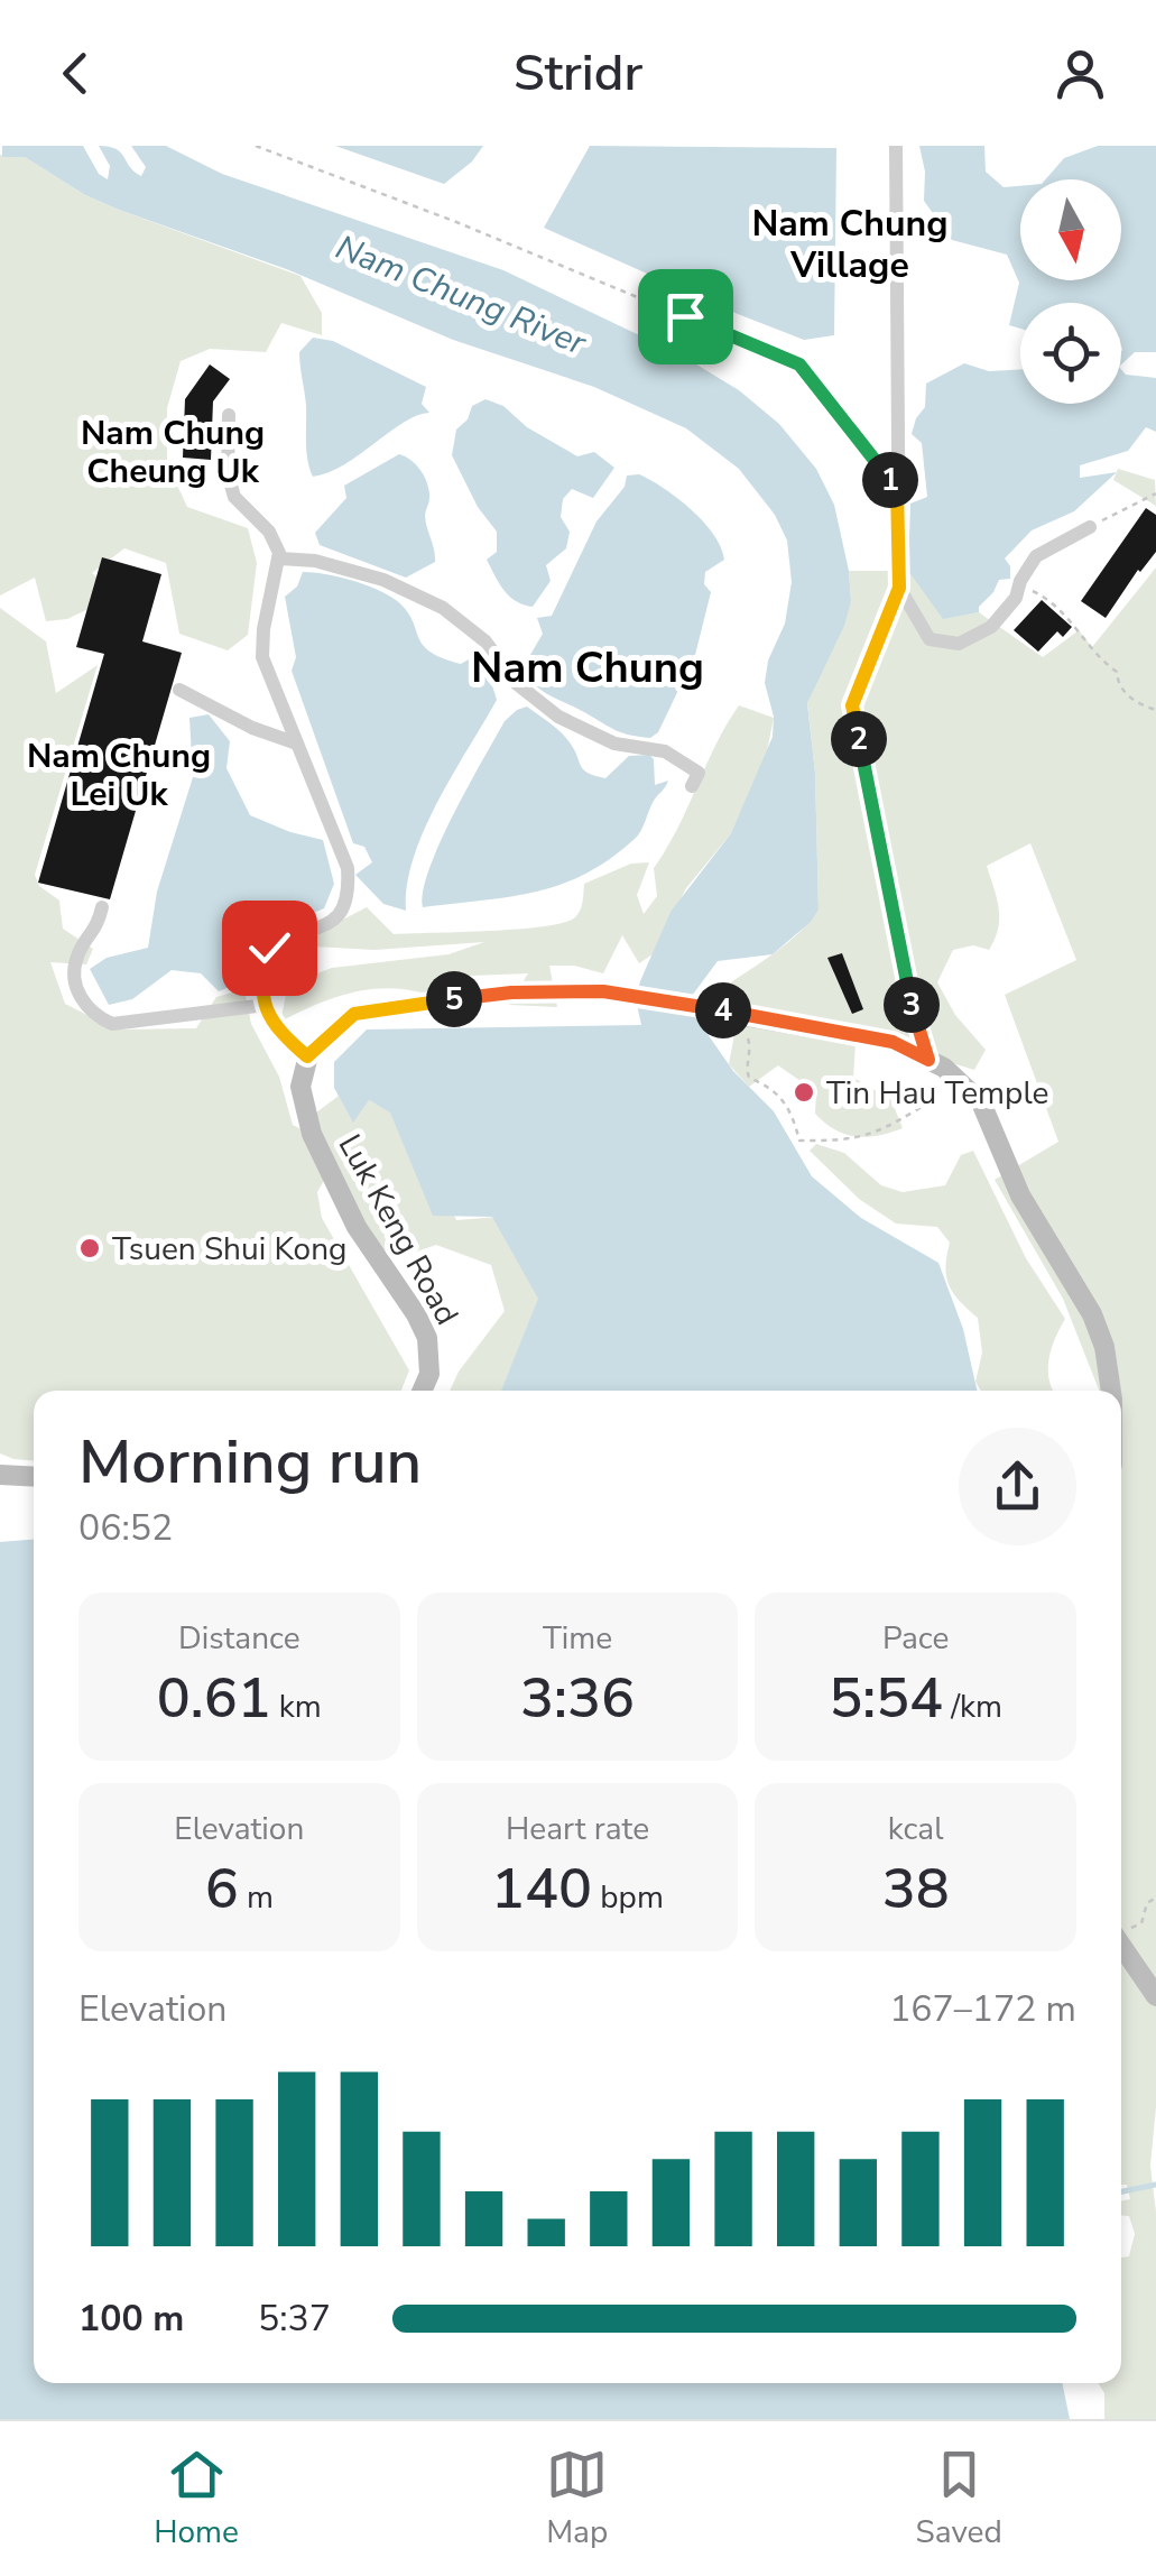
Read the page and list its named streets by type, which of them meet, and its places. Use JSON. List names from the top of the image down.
{
  "streets": {
    "street": ["Luk Keng Road"]
  },
  "districts": [
    "Nam Chung Village",
    "Nam Chung Cheung Uk",
    "Nam Chung",
    "Nam Chung Lei Uk"
  ],
  "water": ["Nam Chung River"],
  "places": ["Tin Hau Temple", "Tsuen Shui Kong"],
  "north": "bottom",
  "page": {
    "header": "Stridr",
    "pins": [
      "1",
      "2",
      "5",
      "3",
      "4"
    ],
    "heading": ["Morning run", "06:52"],
    "stats": [
      ["Distance", "0.61 km"],
      ["Time", "3:36"],
      ["Pace", "5:54 /km"],
      ["Elevation", "6 m"],
      ["Heart rate", "140 bpm"],
      ["kcal", "38"]
    ],
    "chart": ["Elevation", "167–172 m"],
    "list": [
      {
        "name": "100 m",
        "note": "5:37"
      }
    ],
    "tabs": ["Home", "Map", "Saved"]
  }
}
